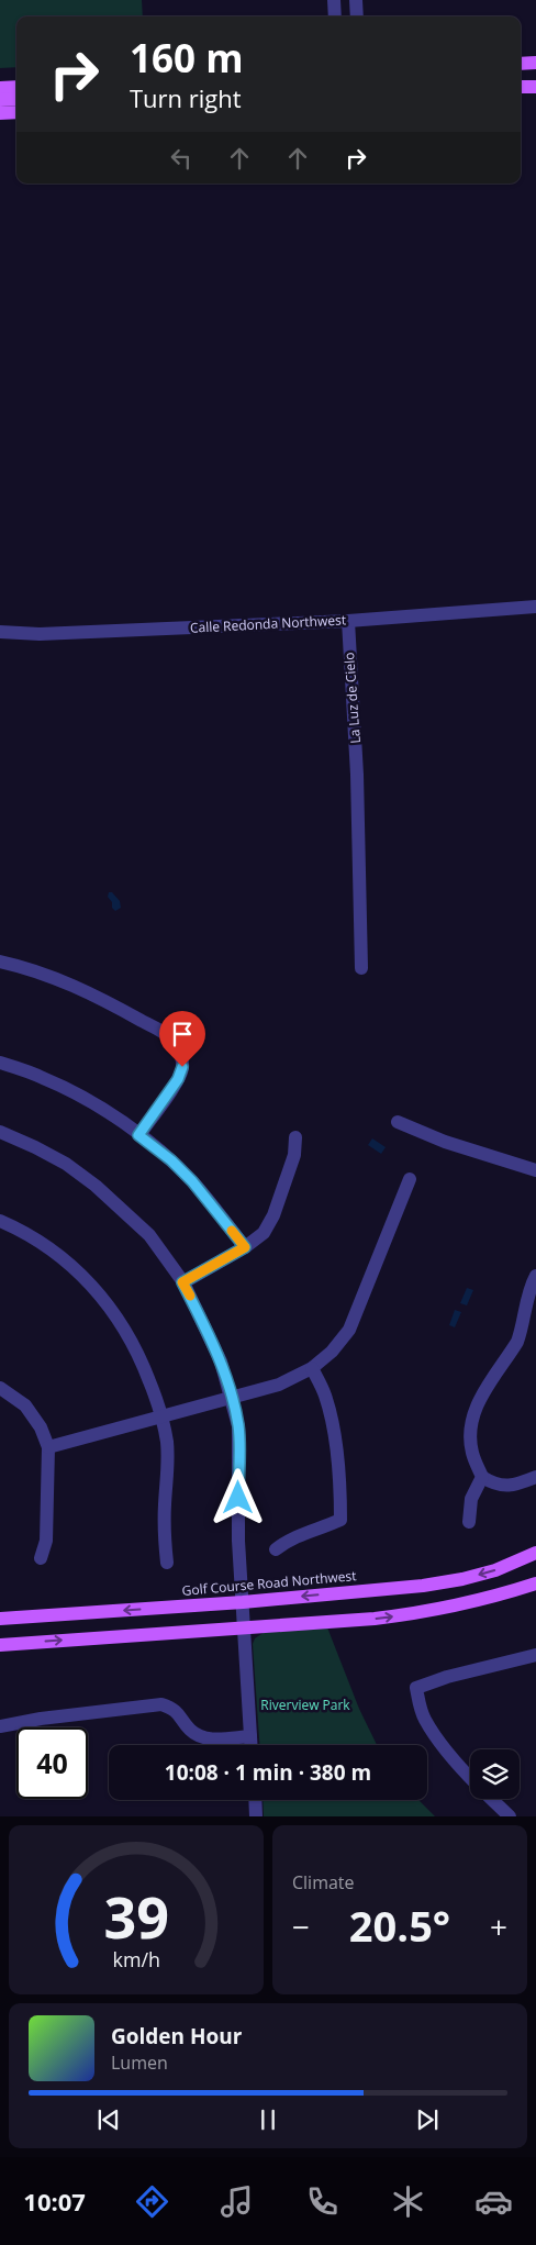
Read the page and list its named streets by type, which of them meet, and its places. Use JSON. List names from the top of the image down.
{
  "streets": {
    "main road": ["Golf Course Road Northwest"],
    "street": ["Calle Redonda Northwest", "La Luz de Cielo"]
  },
  "crossings": [
    ["Calle Redonda Northwest", "La Luz de Cielo"]
  ],
  "parks": ["Riverview Park"],
  "page": {
    "turn": ["160 m", "Turn right"],
    "limit": "40",
    "trip": "10:08 · 1 min · 380 m",
    "tile": "Climate",
    "heat": ["−", "20.5°", "+"],
    "song": ["Golden Hour", "Lumen"],
    "tabs": "10:07",
    "gauge": ["39", "km/h"]
  }
}
